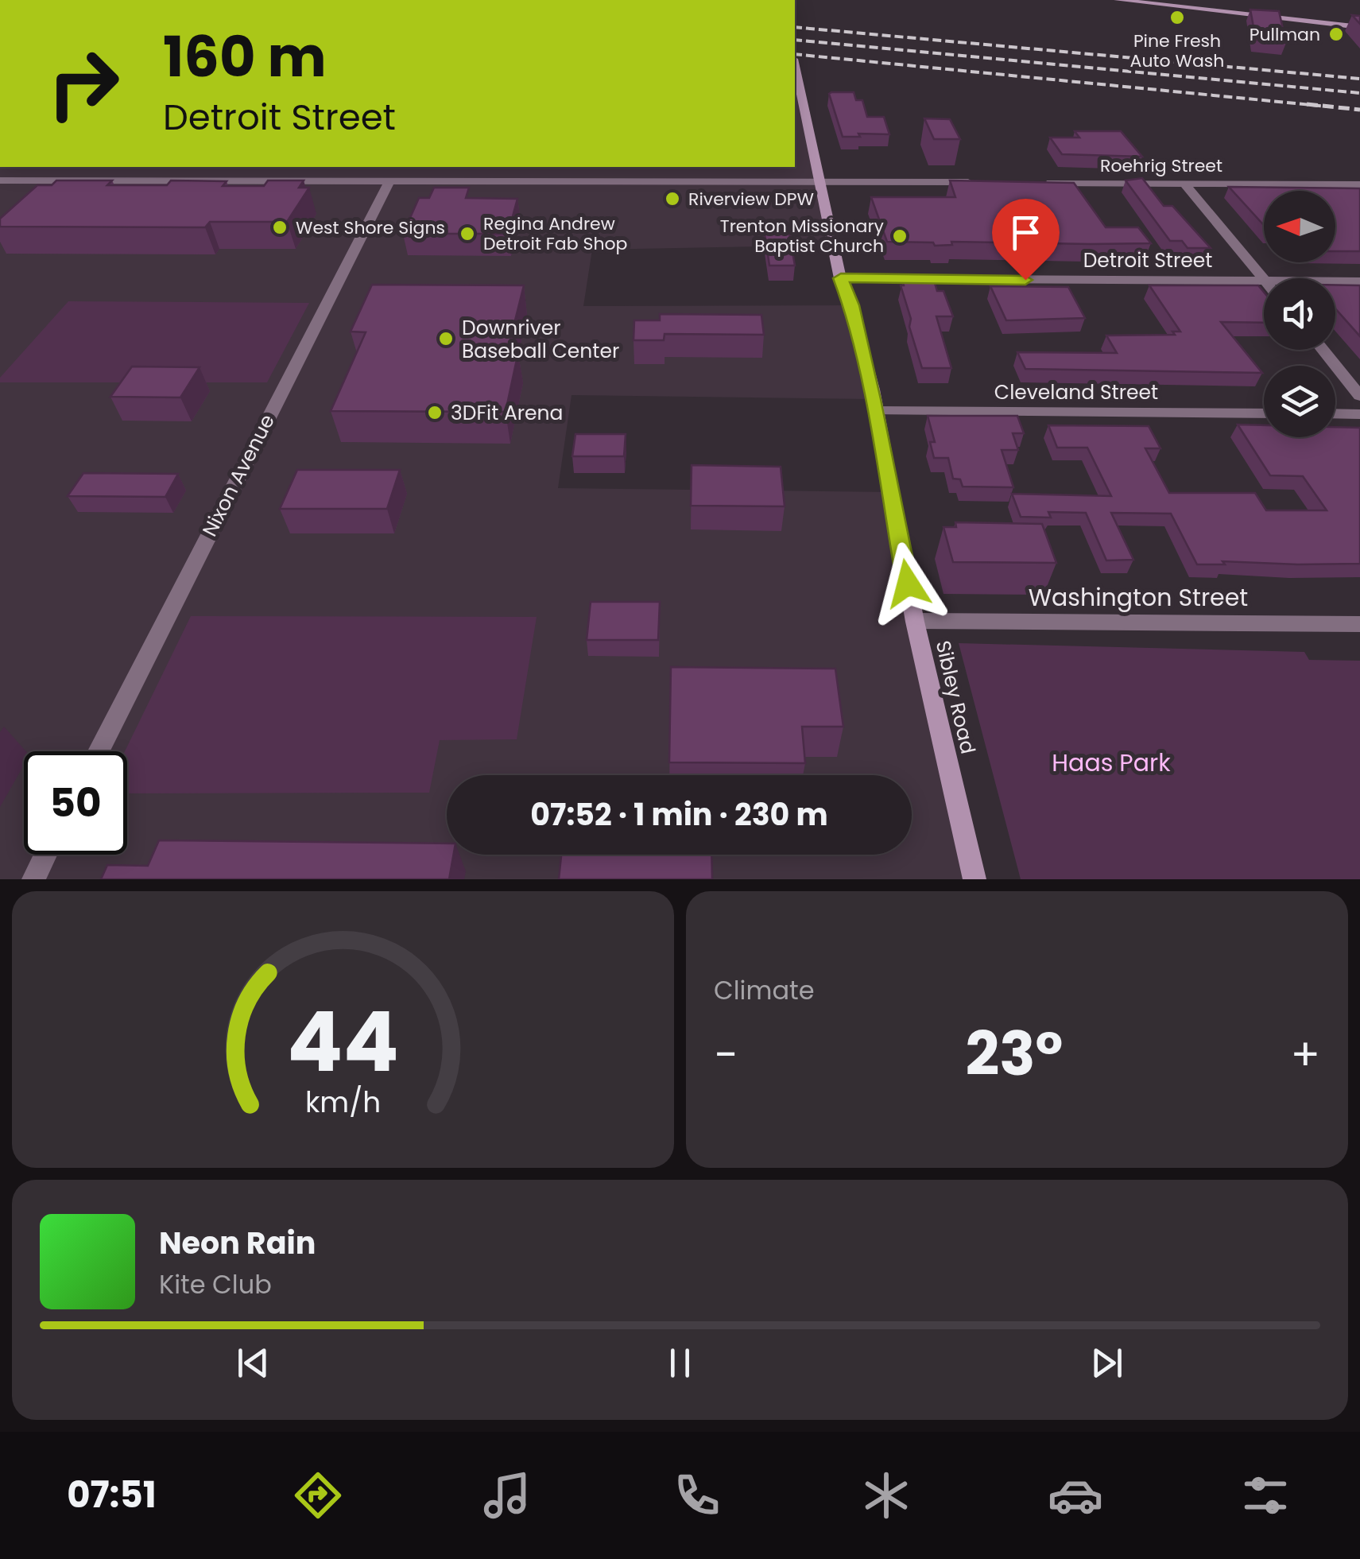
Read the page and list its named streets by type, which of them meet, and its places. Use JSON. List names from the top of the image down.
{
  "streets": {
    "main road": ["Sibley Road"],
    "street": [
      "Roehrig Street",
      "Detroit Street",
      "Cleveland Street",
      "Nixon Avenue",
      "Washington Street"
    ]
  },
  "crossings": [
    ["Detroit Street", "Sibley Road"],
    ["Cleveland Street", "Sibley Road"],
    ["Washington Street", "Sibley Road"]
  ],
  "parks": ["Haas Park"],
  "places": [
    "Pine Fresh Auto Wash",
    "Pullman",
    "Riverview DPW",
    "West Shore Signs",
    "Regina Andrew Detroit Fab Shop",
    "Trenton Missionary Baptist Church",
    "Downriver Baseball Center",
    "3DFit Arena"
  ],
  "north": "left",
  "page": {
    "turn": ["160 m", "Detroit Street"],
    "limit": "50",
    "trip": "07:52 · 1 min · 230 m",
    "tile": "Climate",
    "heat": ["−", "23°", "+"],
    "song": ["Neon Rain", "Kite Club"],
    "tabs": "07:51",
    "gauge": ["44", "km/h"]
  }
}
